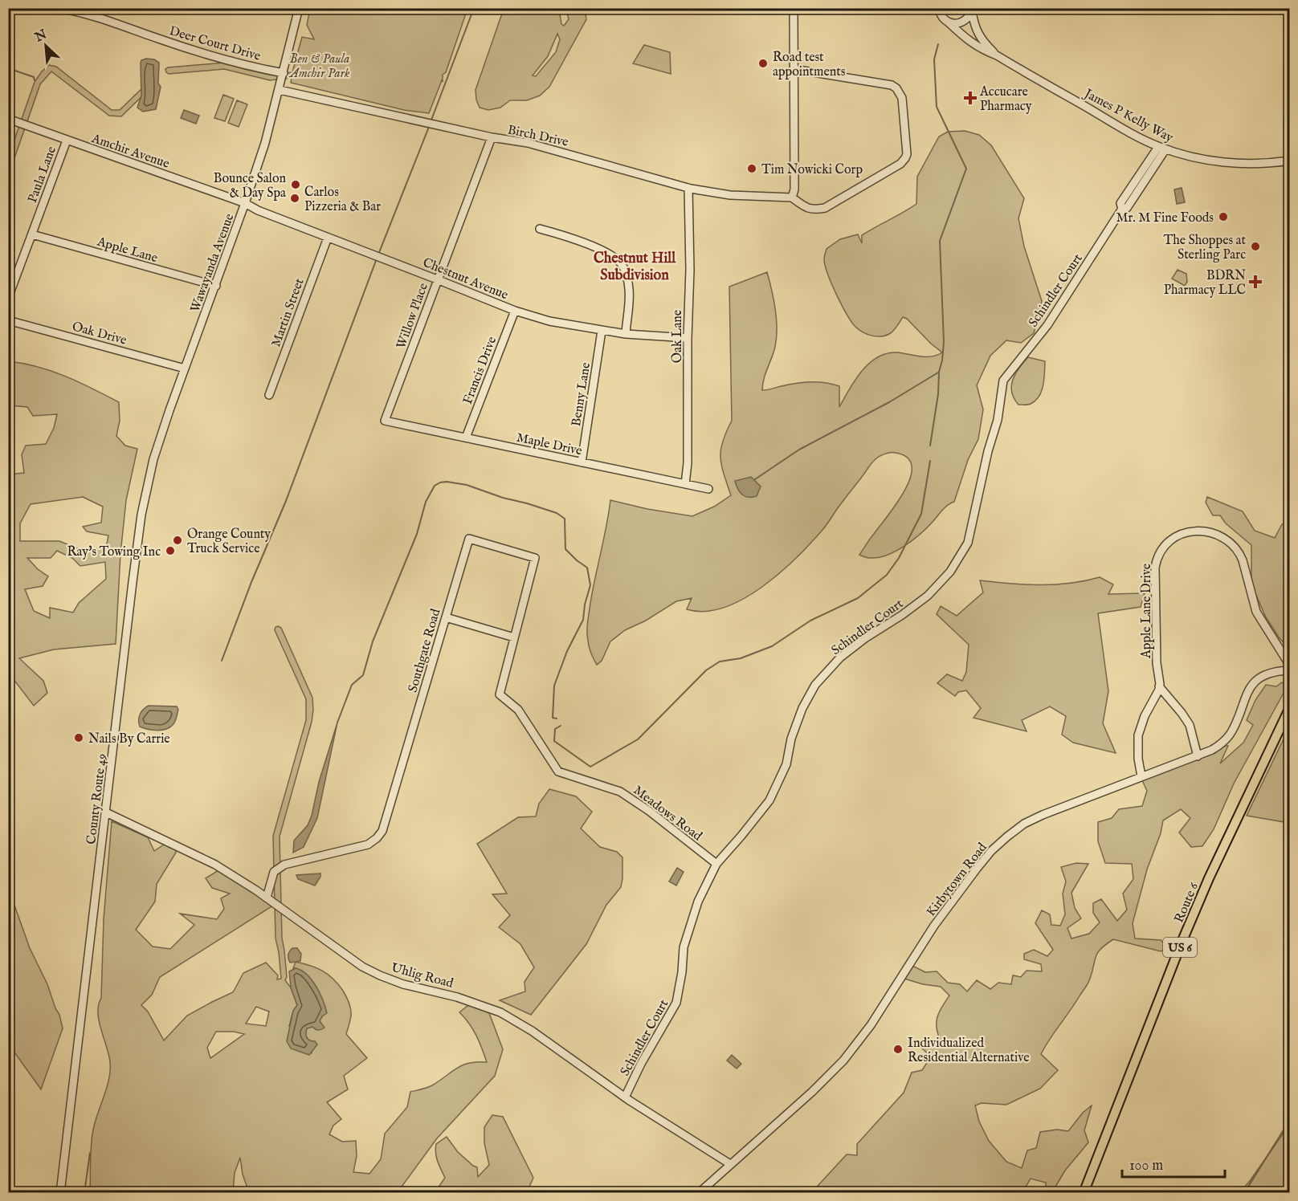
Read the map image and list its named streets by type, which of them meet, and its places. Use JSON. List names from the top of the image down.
{
  "streets": {
    "main road": ["Route 6", "US 6"],
    "street": [
      "Deer Court Drive",
      "James P Kelly Way",
      "Birch Drive",
      "Amchir Avenue",
      "Paula Lane",
      "Apple Lane",
      "Wawayanda Avenue",
      "Chestnut Avenue",
      "Schindler Court",
      "Martin Street",
      "Willow Place",
      "Oak Drive",
      "Oak Lane",
      "Francis Drive",
      "Benny Lane",
      "Maple Drive",
      "Apple Lane Drive",
      "Southgate Road",
      "County Route 49",
      "Meadows Road",
      "Kirbytown Road",
      "Uhlig Road"
    ]
  },
  "crossings": [
    ["Deer Court Drive", "Wawayanda Avenue"],
    ["James P Kelly Way", "Schindler Court"],
    ["Birch Drive", "Wawayanda Avenue"],
    ["Birch Drive", "Willow Place"],
    ["Birch Drive", "Oak Lane"],
    ["Amchir Avenue", "Paula Lane"],
    ["Amchir Avenue", "Wawayanda Avenue"],
    ["Amchir Avenue", "Chestnut Avenue"],
    ["Paula Lane", "Apple Lane"],
    ["Apple Lane", "Wawayanda Avenue"],
    ["Wawayanda Avenue", "Chestnut Avenue"],
    ["Wawayanda Avenue", "Oak Drive"],
    ["Wawayanda Avenue", "County Route 49"],
    ["Chestnut Avenue", "Martin Street"],
    ["Chestnut Avenue", "Willow Place"],
    ["Chestnut Avenue", "Oak Lane"],
    ["Chestnut Avenue", "Francis Drive"],
    ["Chestnut Avenue", "Benny Lane"],
    ["Schindler Court", "Meadows Road"],
    ["Schindler Court", "Uhlig Road"],
    ["Willow Place", "Maple Drive"],
    ["Oak Lane", "Maple Drive"],
    ["Francis Drive", "Maple Drive"],
    ["Benny Lane", "Maple Drive"],
    ["Southgate Road", "Meadows Road"],
    ["Southgate Road", "Uhlig Road"],
    ["County Route 49", "Uhlig Road"],
    ["Kirbytown Road", "Uhlig Road"]
  ],
  "districts": ["Chestnut Hill Subdivision"],
  "parks": ["Ben & Paula Amchir Park"],
  "places": {
    "other": [
      "Road test appointments",
      "Tim Nowicki Corp",
      "Bounce Salon & Day Spa",
      "Carlos Pizzeria & Bar",
      "Mr. M Fine Foods",
      "The Shoppes at Sterling Parc",
      "Orange County Truck Service",
      "Ray's Towing Inc",
      "Nails By Carrie",
      "Individualized Residential Alternative"
    ],
    "health": ["Accucare Pharmacy", "BDRN Pharmacy LLC"]
  },
  "scale_bar": "100 m",
  "north": "top left"
}
